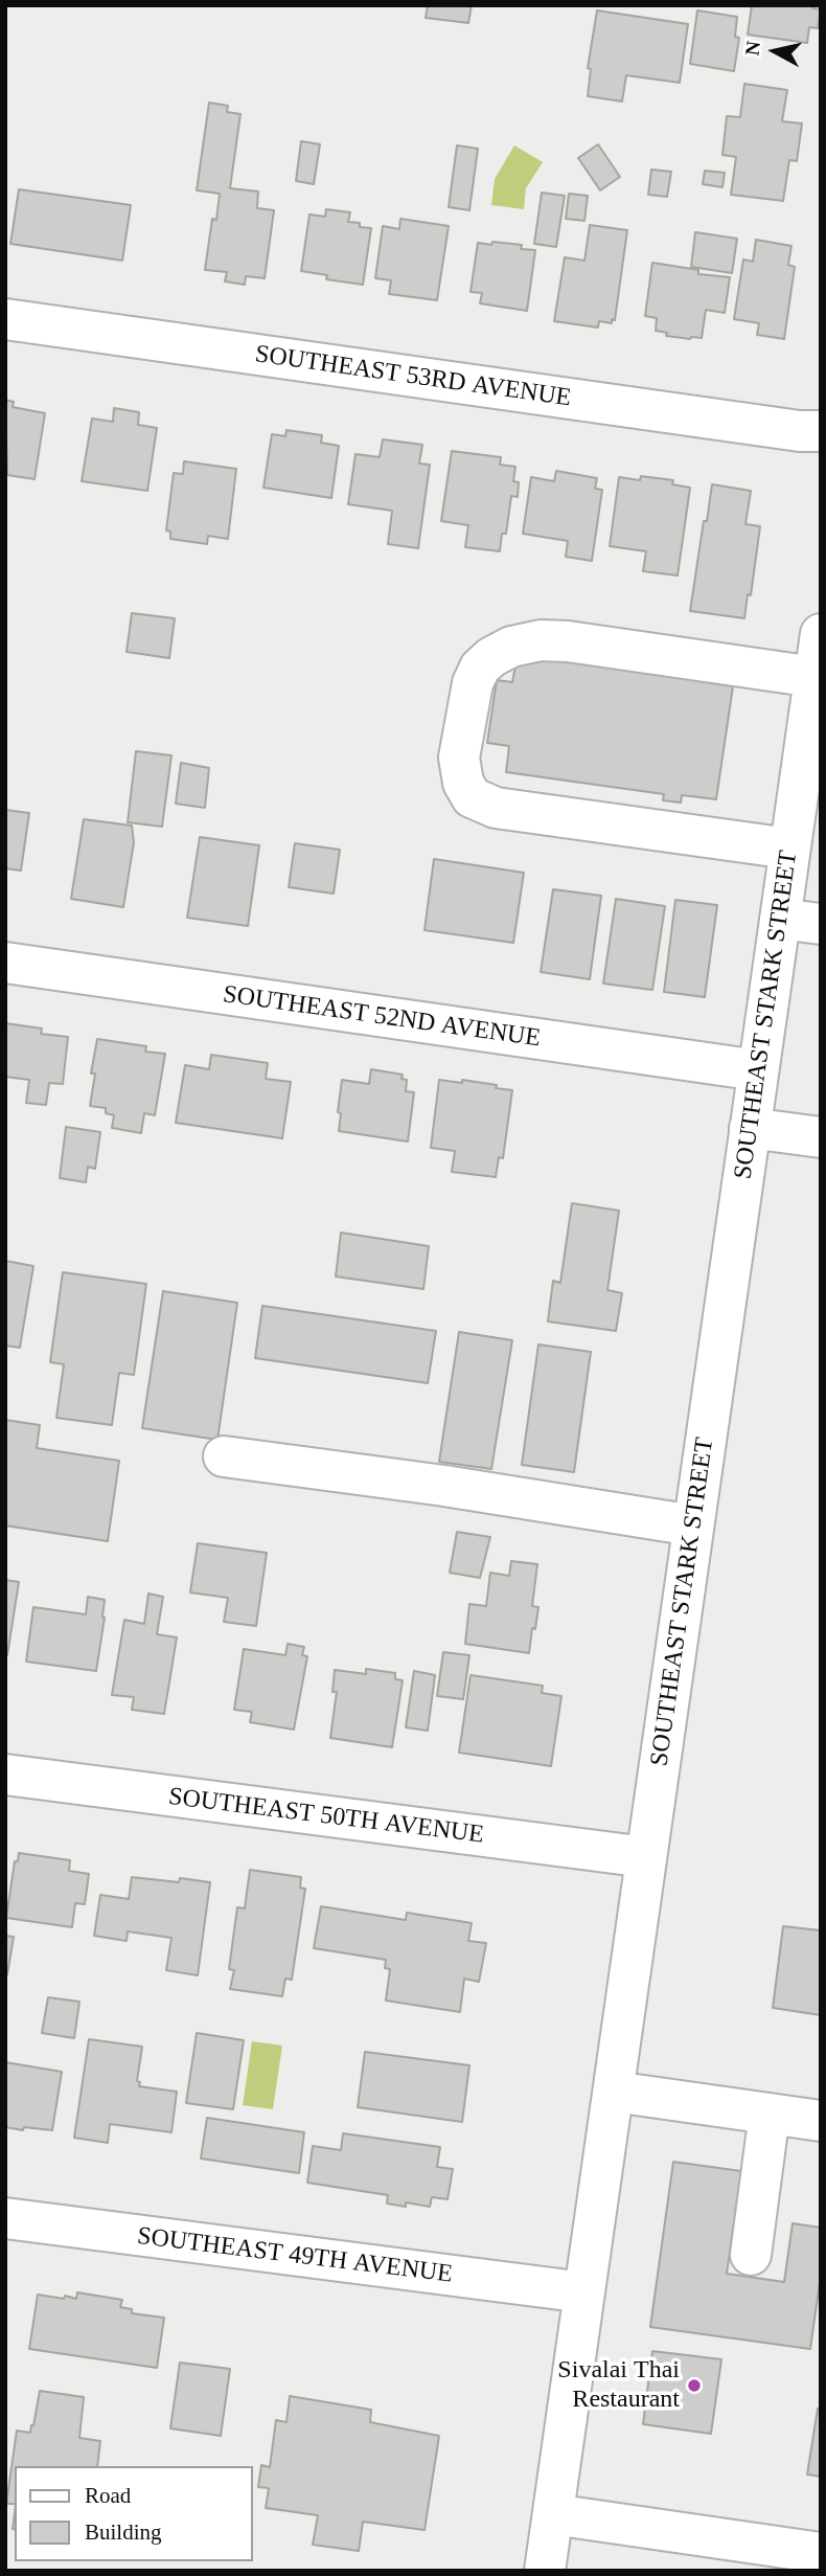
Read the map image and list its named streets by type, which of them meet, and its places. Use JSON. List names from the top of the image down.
{
  "streets": {
    "street": [
      "SOUTHEAST 53RD AVENUE",
      "SOUTHEAST STARK STREET",
      "SOUTHEAST 52ND AVENUE",
      "SOUTHEAST 50TH AVENUE",
      "SOUTHEAST 49TH AVENUE"
    ]
  },
  "crossings": [
    ["SOUTHEAST STARK STREET", "SOUTHEAST 52ND AVENUE"],
    ["SOUTHEAST STARK STREET", "SOUTHEAST 50TH AVENUE"],
    ["SOUTHEAST STARK STREET", "SOUTHEAST 49TH AVENUE"]
  ],
  "places": ["Sivalai Thai Restaurant"],
  "legend": ["Road", "Building"],
  "north": "left"
}
